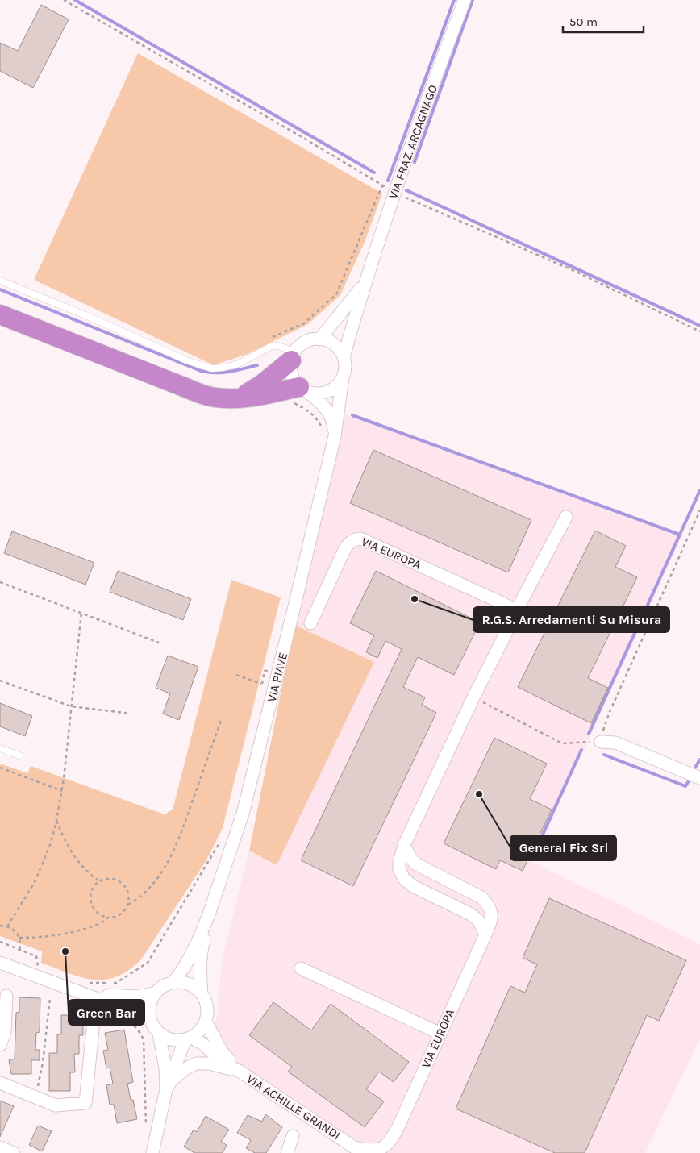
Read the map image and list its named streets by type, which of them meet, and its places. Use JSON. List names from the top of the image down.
{
  "streets": {
    "street": [
      "VIA FRAZ. ARCAGNAGO",
      "VIA EUROPA",
      "VIA PIAVE",
      "VIA ACHILLE GRANDI"
    ]
  },
  "crossings": [
    ["VIA FRAZ. ARCAGNAGO", "VIA PIAVE"],
    ["VIA EUROPA", "VIA ACHILLE GRANDI"],
    ["VIA PIAVE", "VIA ACHILLE GRANDI"]
  ],
  "places": ["R.G.S. Arredamenti Su Misura", "General Fix Srl", "Green Bar"],
  "scale_bar": "50 m"
}
